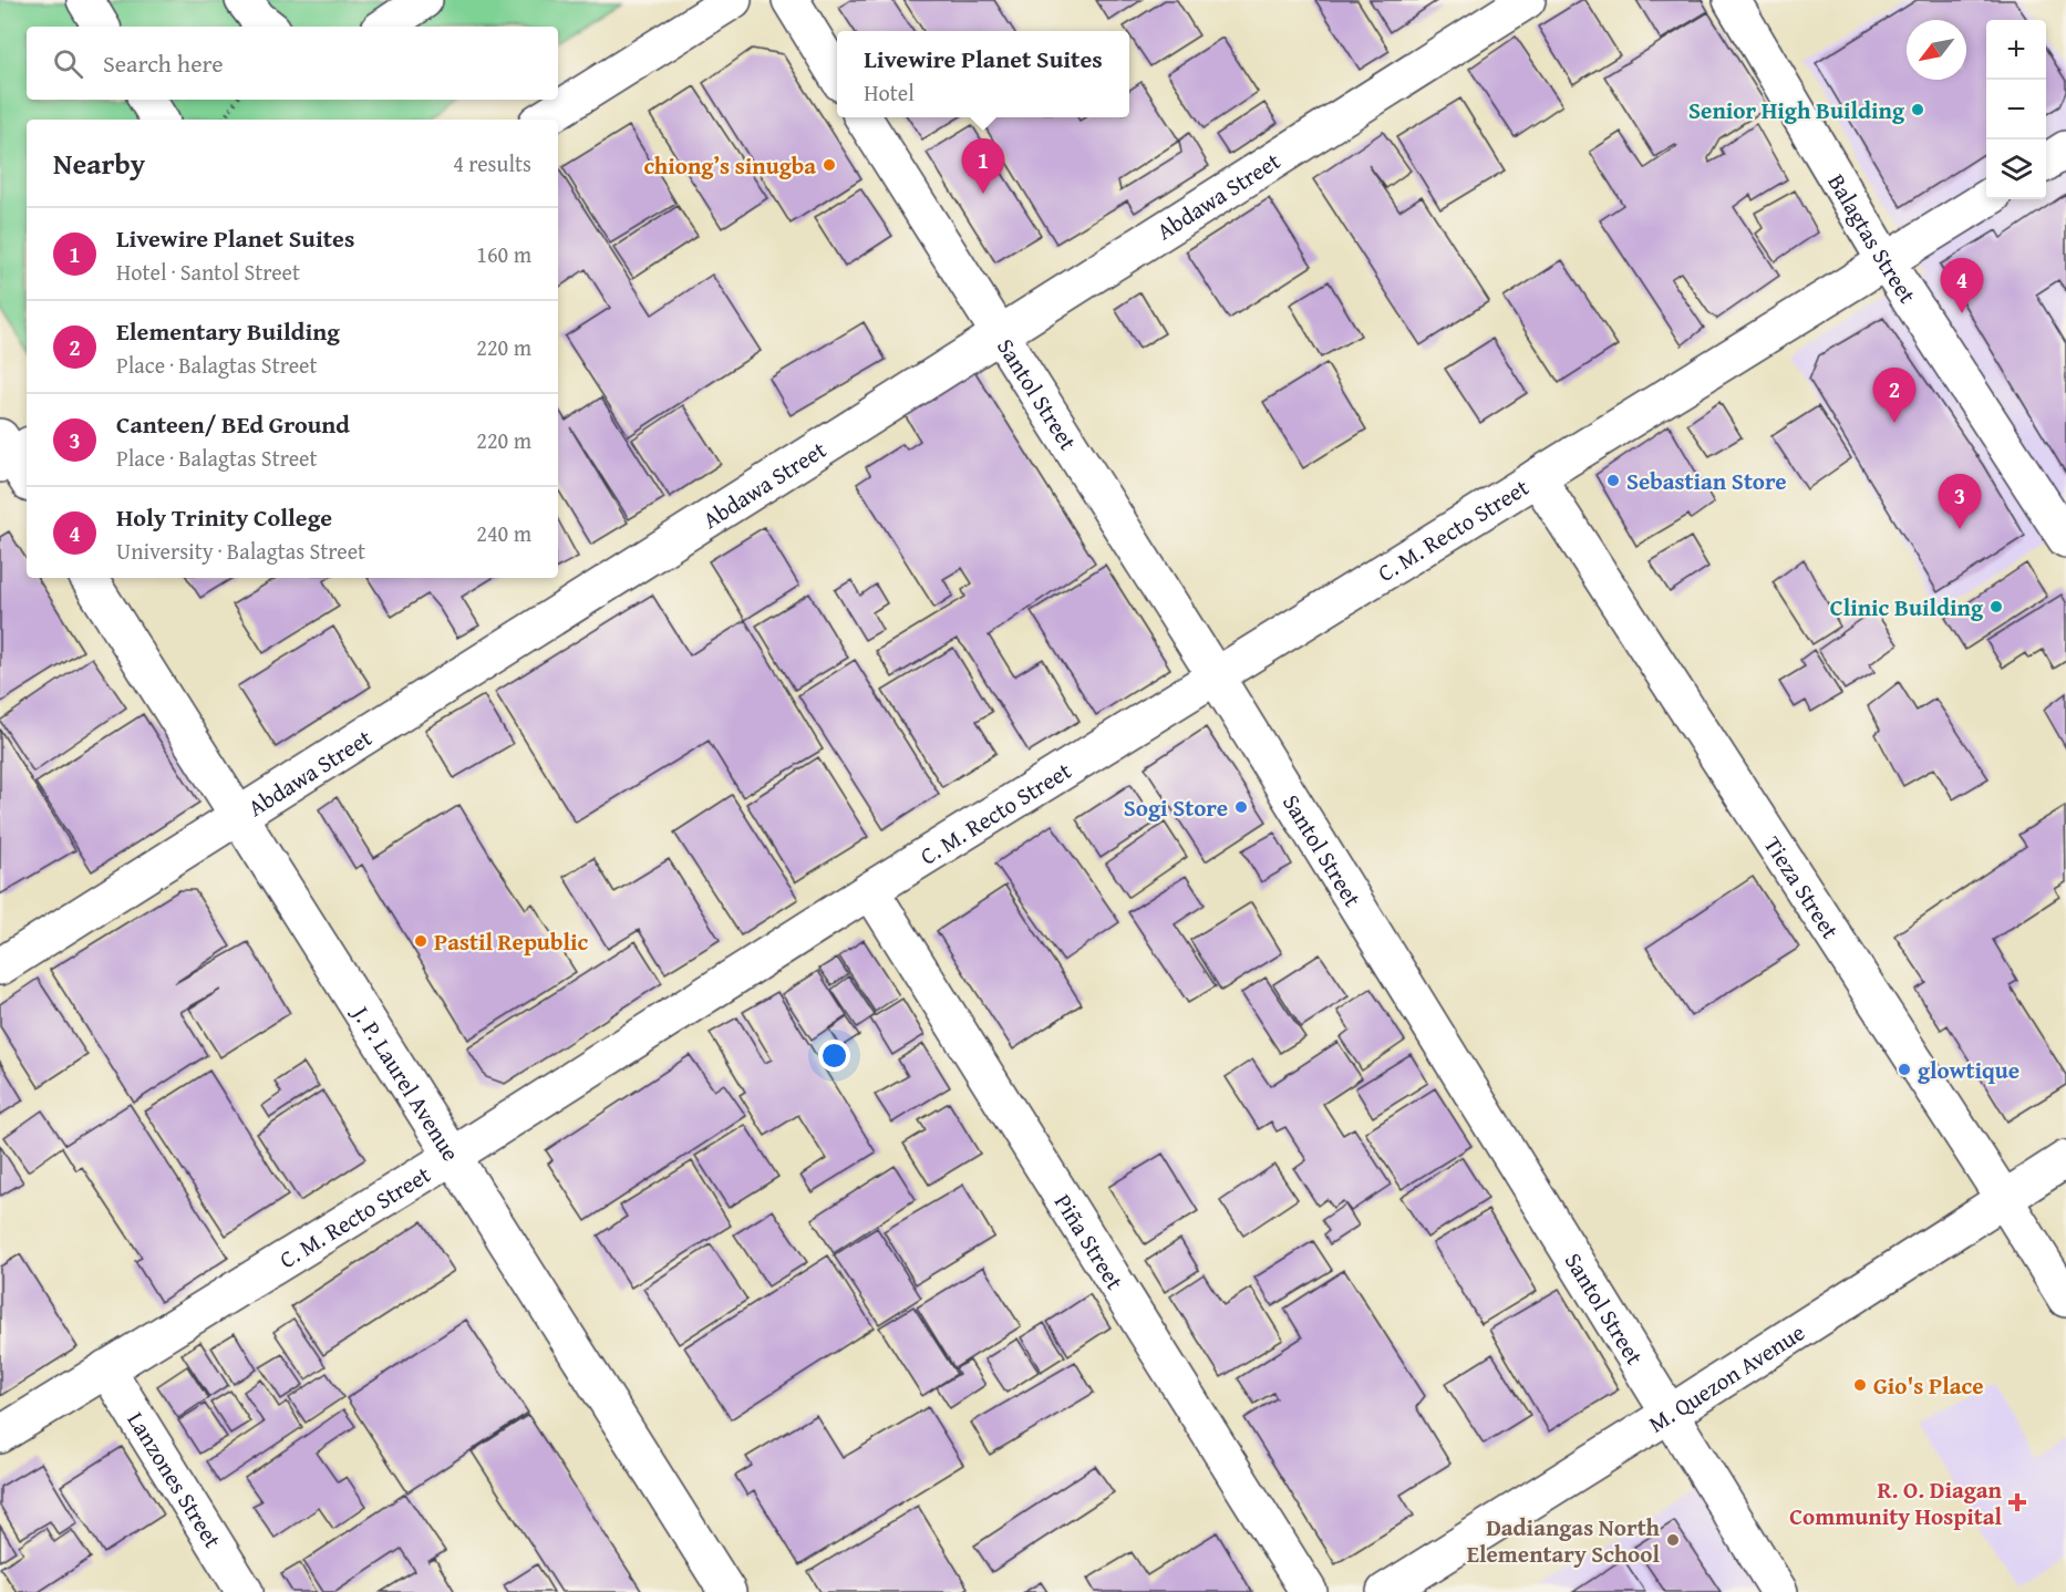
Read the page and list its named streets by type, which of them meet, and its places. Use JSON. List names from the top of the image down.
{
  "streets": {
    "street": [
      "Abdawa Street",
      "Balagtas Street",
      "Santol Street",
      "C. M. Recto Street",
      "Tieza Street",
      "J. P. Laurel Avenue",
      "Piña Street",
      "M. Quezon Avenue",
      "Lanzones Street"
    ]
  },
  "crossings": [
    ["Abdawa Street", "Santol Street"],
    ["Abdawa Street", "J. P. Laurel Avenue"],
    ["Balagtas Street", "C. M. Recto Street"],
    ["Santol Street", "C. M. Recto Street"],
    ["Santol Street", "M. Quezon Avenue"],
    ["C. M. Recto Street", "Tieza Street"],
    ["C. M. Recto Street", "J. P. Laurel Avenue"],
    ["C. M. Recto Street", "Piña Street"],
    ["C. M. Recto Street", "Lanzones Street"],
    ["Tieza Street", "M. Quezon Avenue"]
  ],
  "places": {
    "other": [
      "Senior High Building",
      "chiong’s sinugba",
      "Sebastian Store",
      "Clinic Building",
      "Sogi Store",
      "Pastil Republic",
      "glowtique",
      "Gio's Place",
      "Dadiangas North Elementary School"
    ],
    "health": ["R. O. Diagan Community Hospital"]
  },
  "north": "bottom left",
  "page": {
    "map_buttons": ["+", "−"],
    "search": "Search here",
    "popup": ["Livewire Planet Suites", "Hotel"],
    "heading": ["Nearby", "4 results"],
    "pins": [
      "1",
      "4",
      "2",
      "3"
    ],
    "list": [
      {
        "mark": "1",
        "name": "Livewire Planet Suites",
        "note": "Hotel · Santol Street",
        "value": "160 m"
      },
      {
        "mark": "2",
        "name": "Elementary Building",
        "note": "Place · Balagtas Street",
        "value": "220 m"
      },
      {
        "mark": "3",
        "name": "Canteen/ BEd Ground",
        "note": "Place · Balagtas Street",
        "value": "220 m"
      },
      {
        "mark": "4",
        "name": "Holy Trinity College",
        "note": "University · Balagtas Street",
        "value": "240 m"
      }
    ]
  }
}
